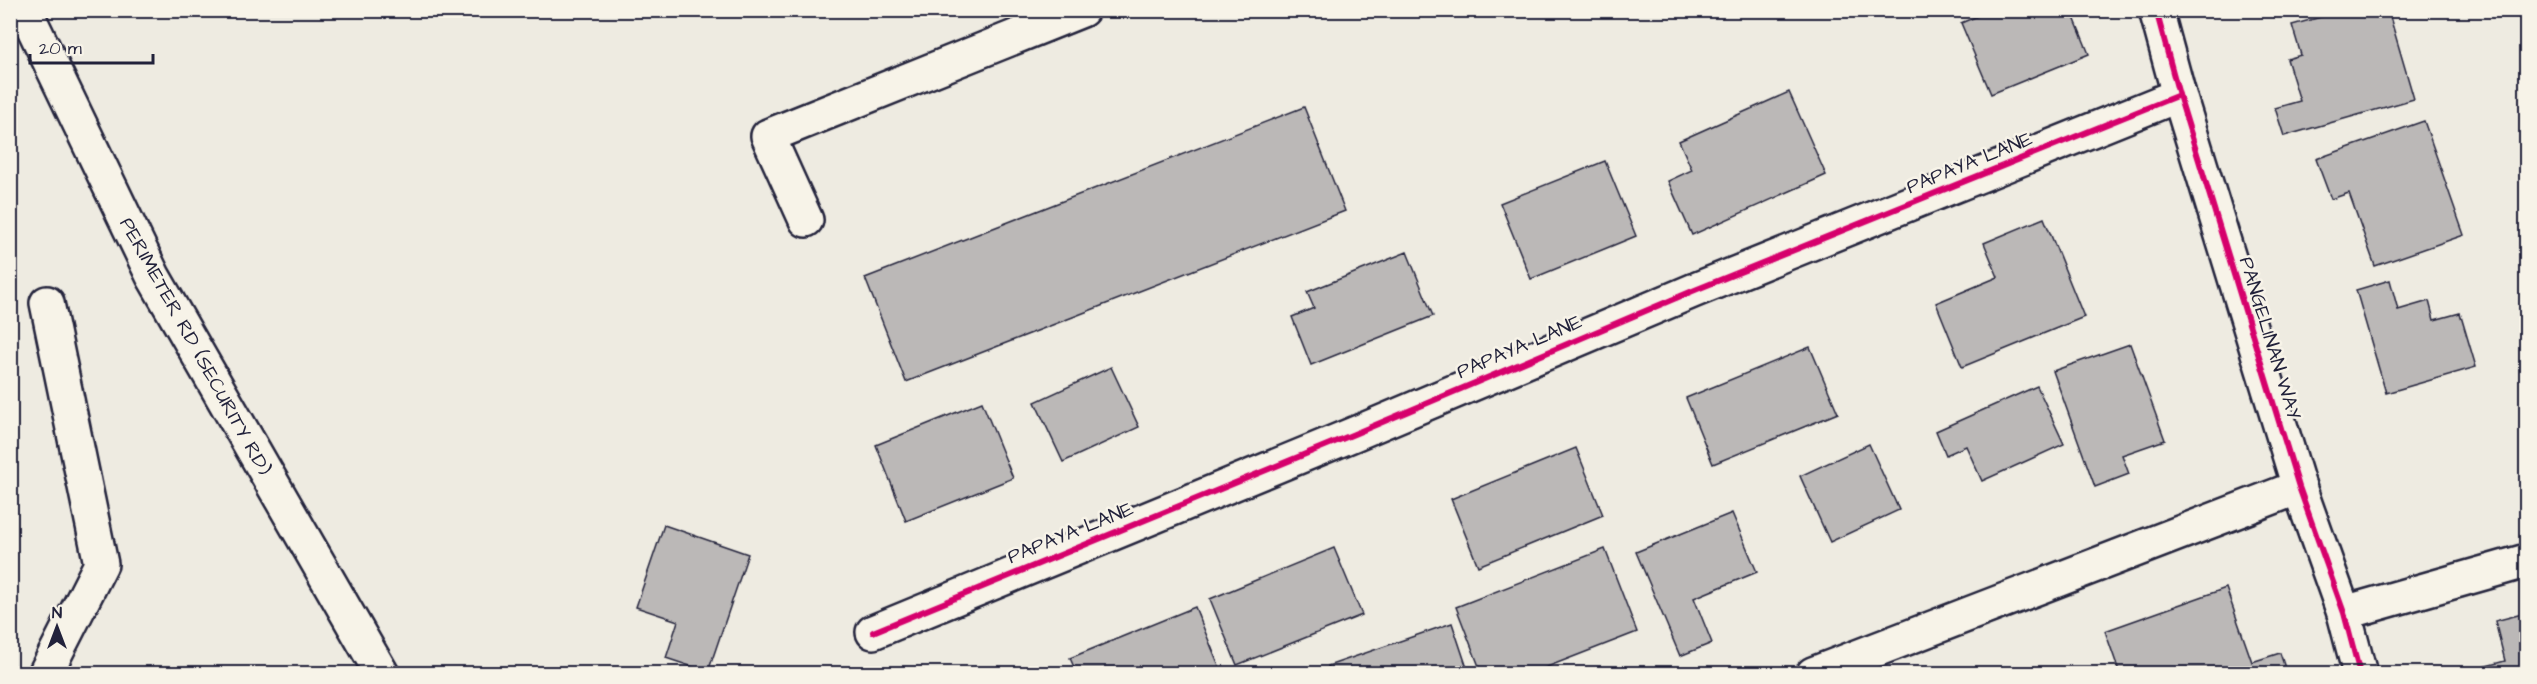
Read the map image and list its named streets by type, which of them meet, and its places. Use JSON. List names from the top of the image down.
{
  "streets": {
    "street": ["PAPAYA LANE", "PANGELINAN WAY", "PERIMETER RD (SECURITY RD)"]
  },
  "crossings": [
    ["PAPAYA LANE", "PANGELINAN WAY"]
  ],
  "scale_bar": "20 m",
  "north": "top"
}
